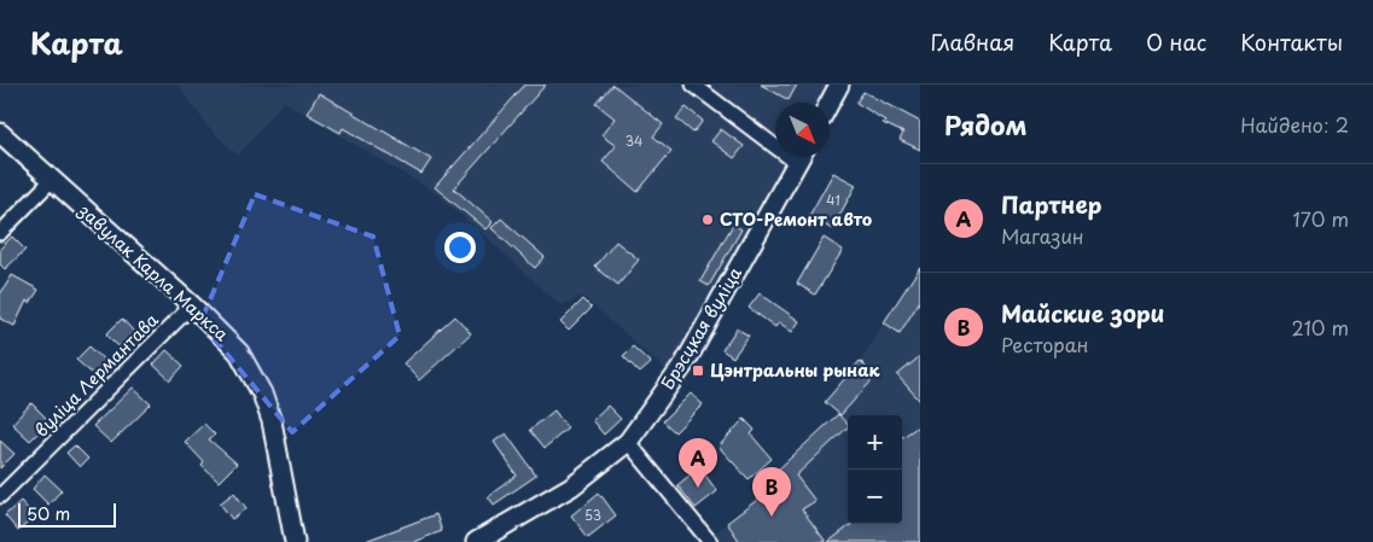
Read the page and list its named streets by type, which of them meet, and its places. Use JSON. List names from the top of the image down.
{
  "streets": {
    "street": ["завулак Карла Маркса", "Брэсцкая вуліца", "вуліца Лермантава"]
  },
  "crossings": [
    ["завулак Карла Маркса", "вуліца Лермантава"]
  ],
  "places": {
    "other": ["СТО-Ремонт авто"],
    "transit": ["Цэнтральны рынак"]
  },
  "house_numbers": ["34", "41", "53"],
  "scale_bar": "50 m",
  "north": "bottom right",
  "page": {
    "header": "Карта",
    "nav": [
      "Главная",
      "Карта",
      "О нас",
      "Контакты"
    ],
    "heading": ["Рядом", "Найдено: 2"],
    "list": [
      {
        "mark": "A",
        "name": "Партнер",
        "note": "Магазин",
        "value": "170 m"
      },
      {
        "mark": "B",
        "name": "Майские зори",
        "note": "Ресторан",
        "value": "210 m"
      }
    ],
    "map_buttons": ["+", "−"],
    "pins": ["A", "B"],
    "scale": "50 m"
  }
}
